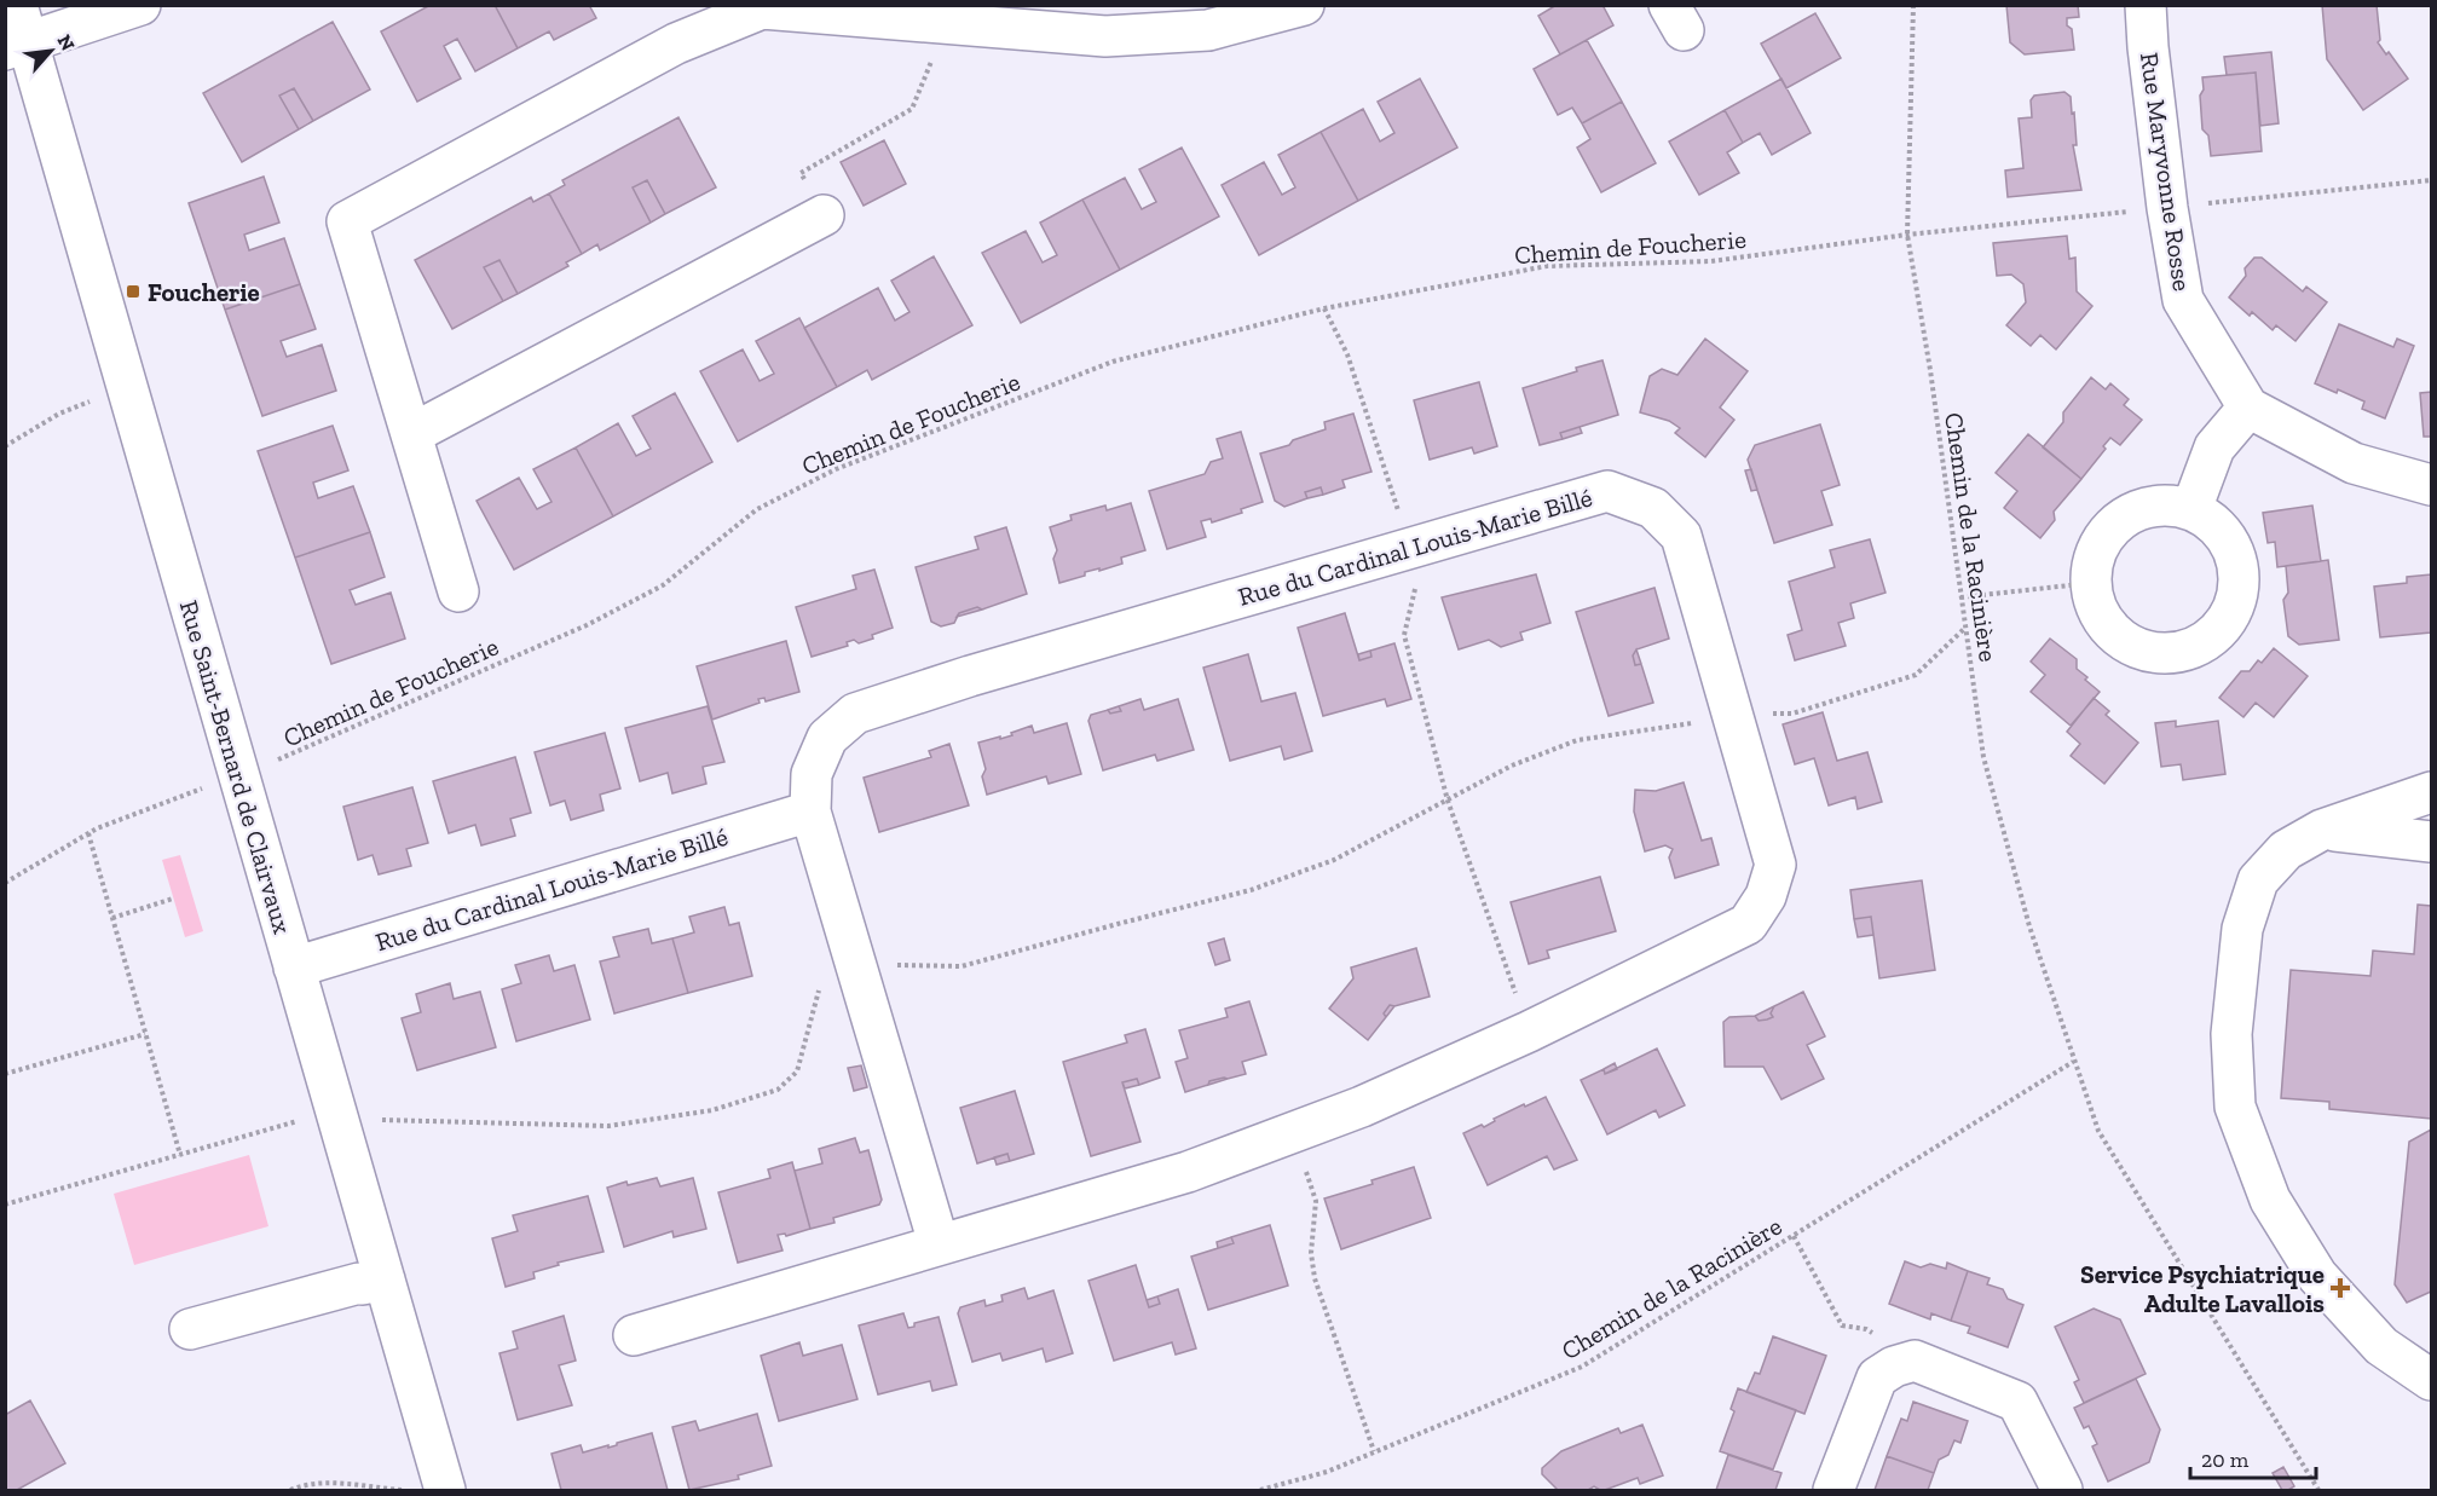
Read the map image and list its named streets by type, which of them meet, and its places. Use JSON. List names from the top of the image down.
{
  "streets": {
    "street": ["Rue Maryvonne Rosse", "Rue du Cardinal Louis-Marie Billé", "Rue Saint-Bernard de Clairvaux"],
    "path": ["Chemin de Foucherie", "Chemin de la Racinière"]
  },
  "crossings": [
    ["Chemin de Foucherie", "Chemin de la Racinière"],
    ["Chemin de Foucherie", "Rue Saint-Bernard de Clairvaux"],
    ["Rue du Cardinal Louis-Marie Billé", "Rue Saint-Bernard de Clairvaux"]
  ],
  "places": {
    "transit": ["Foucherie"],
    "health": ["Service Psychiatrique Adulte Lavallois"]
  },
  "scale_bar": "20 m",
  "north": "top right"
}
